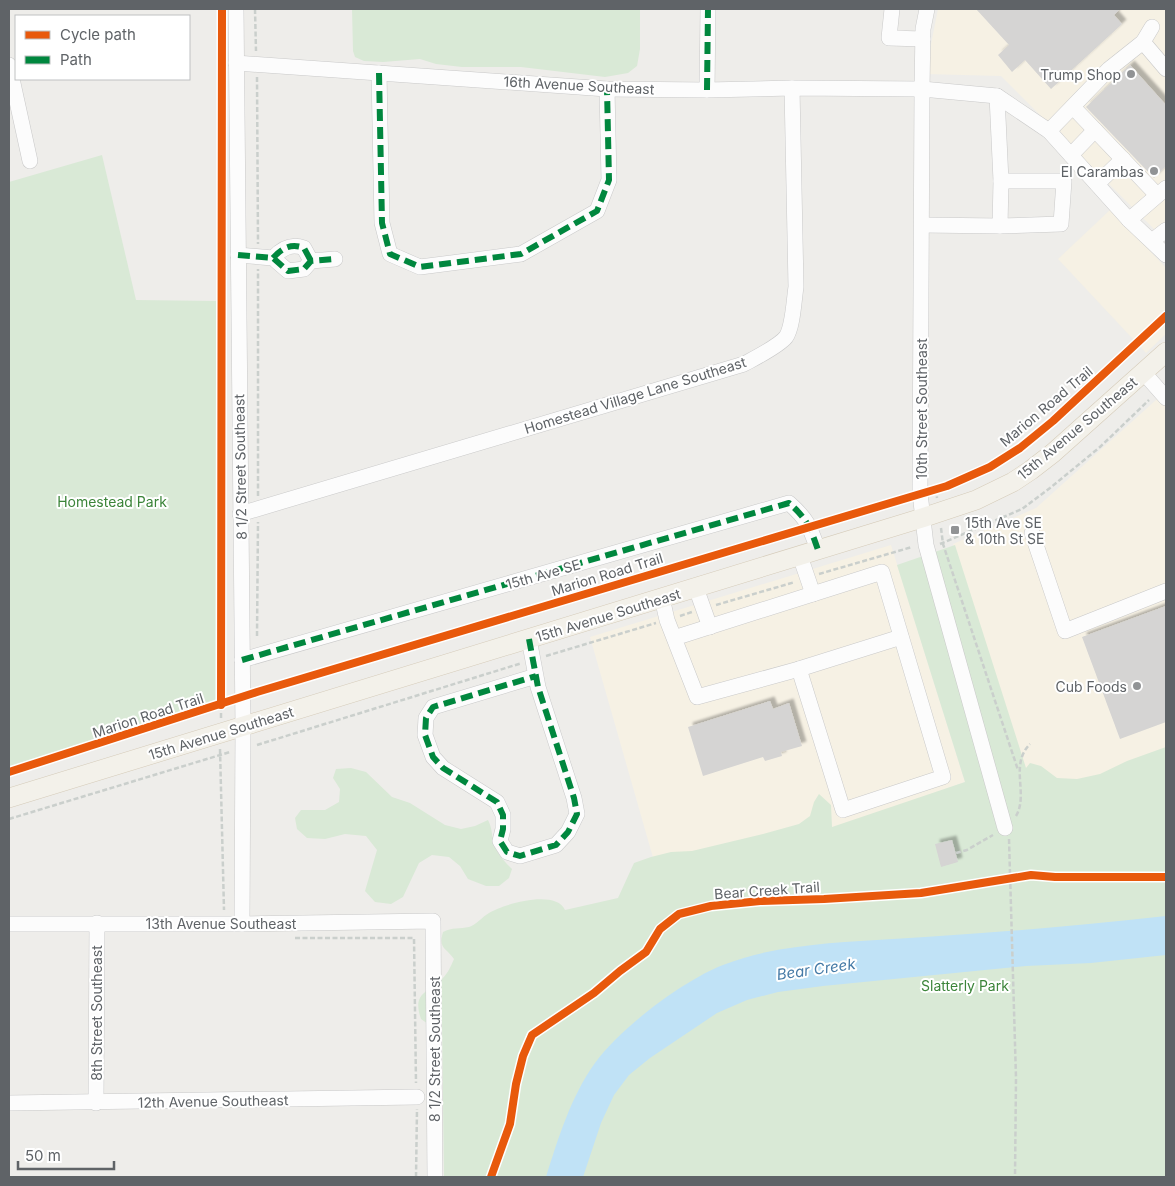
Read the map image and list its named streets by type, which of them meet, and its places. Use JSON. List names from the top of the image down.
{
  "streets": {
    "main road": ["15th Avenue Southeast"],
    "street": [
      "16th Avenue Southeast",
      "Homestead Village Lane Southeast",
      "10th Street Southeast",
      "8 1/2 Street Southeast",
      "15th Ave SE",
      "13th Avenue Southeast",
      "8th Street Southeast",
      "12th Avenue Southeast"
    ],
    "cycle path": ["Marion Road Trail", "Bear Creek Trail"]
  },
  "crossings": [
    ["16th Avenue Southeast", "Homestead Village Lane Southeast"],
    ["16th Avenue Southeast", "10th Street Southeast"],
    ["16th Avenue Southeast", "8 1/2 Street Southeast"],
    ["Homestead Village Lane Southeast", "8 1/2 Street Southeast"],
    ["Marion Road Trail", "8 1/2 Street Southeast"],
    ["10th Street Southeast", "15th Avenue Southeast"],
    ["15th Avenue Southeast", "8 1/2 Street Southeast"],
    ["15th Avenue Southeast", "15th Ave SE"],
    ["8 1/2 Street Southeast", "15th Ave SE"],
    ["8 1/2 Street Southeast", "13th Avenue Southeast"],
    ["13th Avenue Southeast", "8th Street Southeast"],
    ["8th Street Southeast", "12th Avenue Southeast"]
  ],
  "water": ["Bear Creek"],
  "parks": ["Homestead Park", "Slatterly Park"],
  "places": {
    "other": ["Trump Shop", "El Carambas", "Cub Foods"],
    "transit": ["15th Ave SE & 10th St SE"]
  },
  "legend": ["Cycle path", "Path"],
  "scale_bar": "50 m"
}
